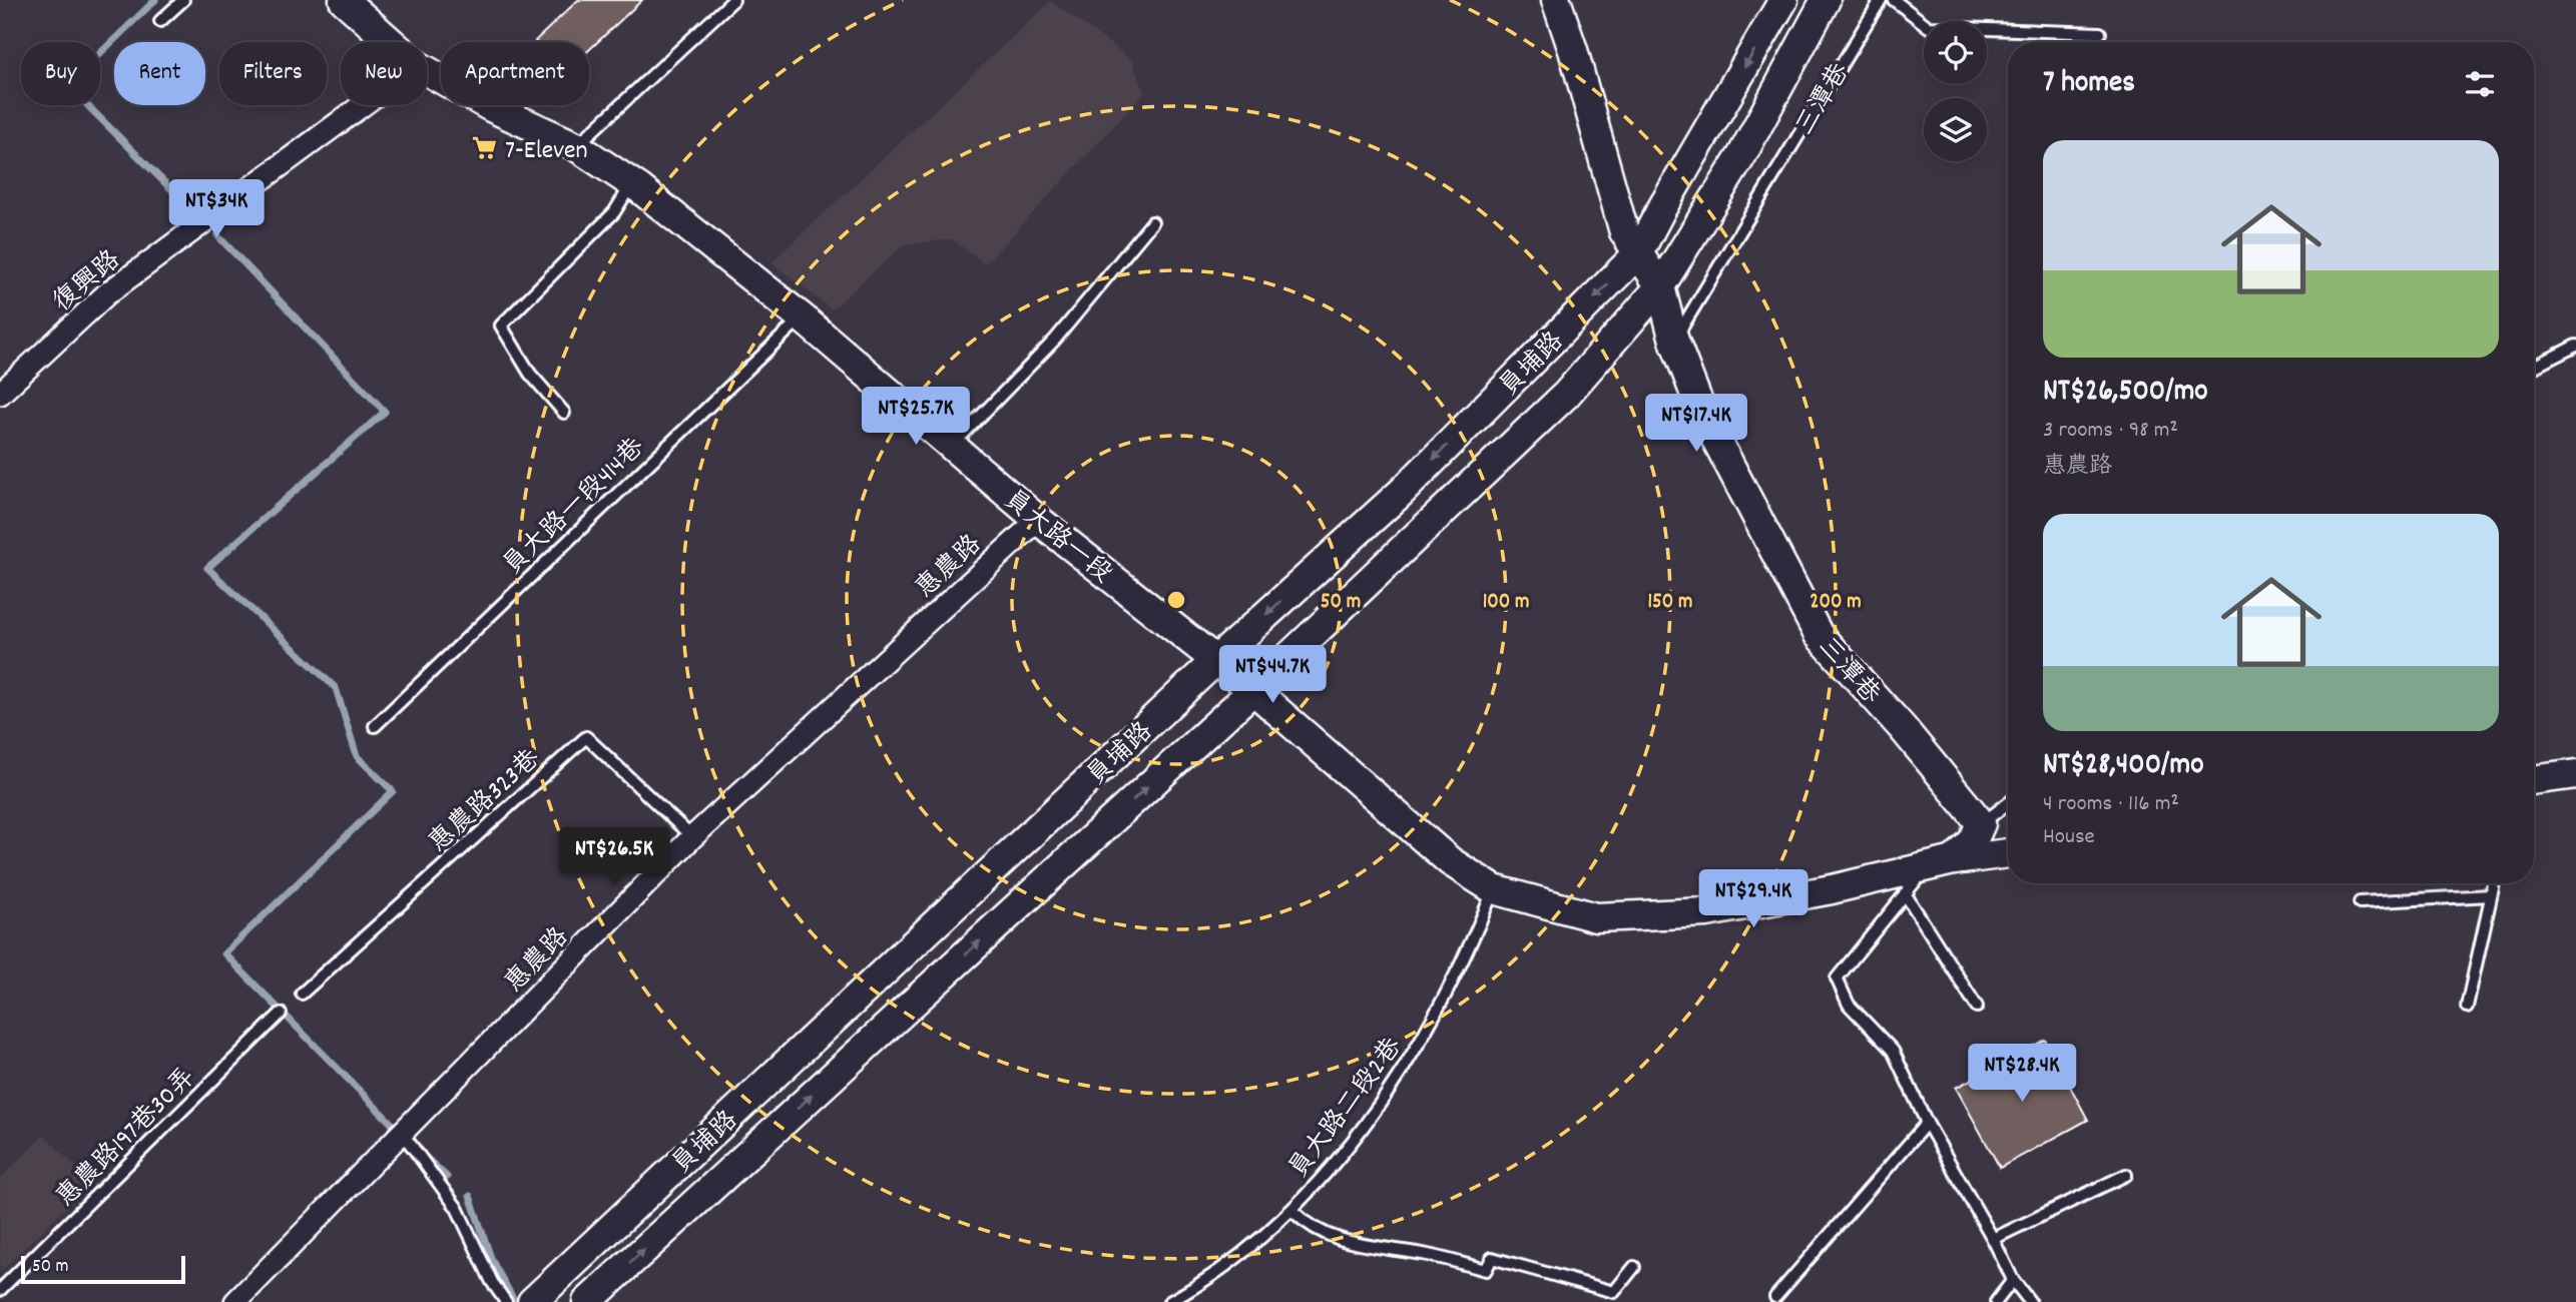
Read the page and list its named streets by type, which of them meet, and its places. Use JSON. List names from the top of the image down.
{
  "streets": {
    "street": [
      "三潭巷",
      "復興路",
      "員埔路",
      "員大路一段",
      "惠農路"
    ],
    "lane": [
      "員大路一段414巷",
      "惠農路323巷",
      "員大路二段2巷",
      "惠農路197巷30弄"
    ]
  },
  "crossings": [
    ["三潭巷", "員埔路"],
    ["員埔路", "員大路一段"],
    ["員大路一段414巷", "員大路一段"],
    ["員大路一段", "惠農路"],
    ["員大路一段", "員大路二段2巷"],
    ["惠農路", "惠農路323巷"]
  ],
  "places": {
    "supermarket": ["7-Eleven"]
  },
  "scale_bar": "50 m",
  "page": {
    "chip": [
      "Buy",
      "Rent",
      "Filters",
      "New",
      "Apartment"
    ],
    "heading": "7 homes",
    "list": [
      {
        "name": "NT$26,500/mo",
        "note": "3 rooms · 98 m² · 惠農路"
      },
      {
        "name": "NT$28,400/mo",
        "note": "4 rooms · 116 m² · House"
      }
    ],
    "price": [
      "NT$34K",
      "NT$25.7K",
      "NT$17.4K",
      "NT$44.7K",
      "NT$26.5K",
      "NT$29.4K",
      "NT$28.4K"
    ],
    "scale": "50 m"
  },
  "rings": [
    "50 m",
    "100 m",
    "150 m",
    "200 m"
  ]
}
